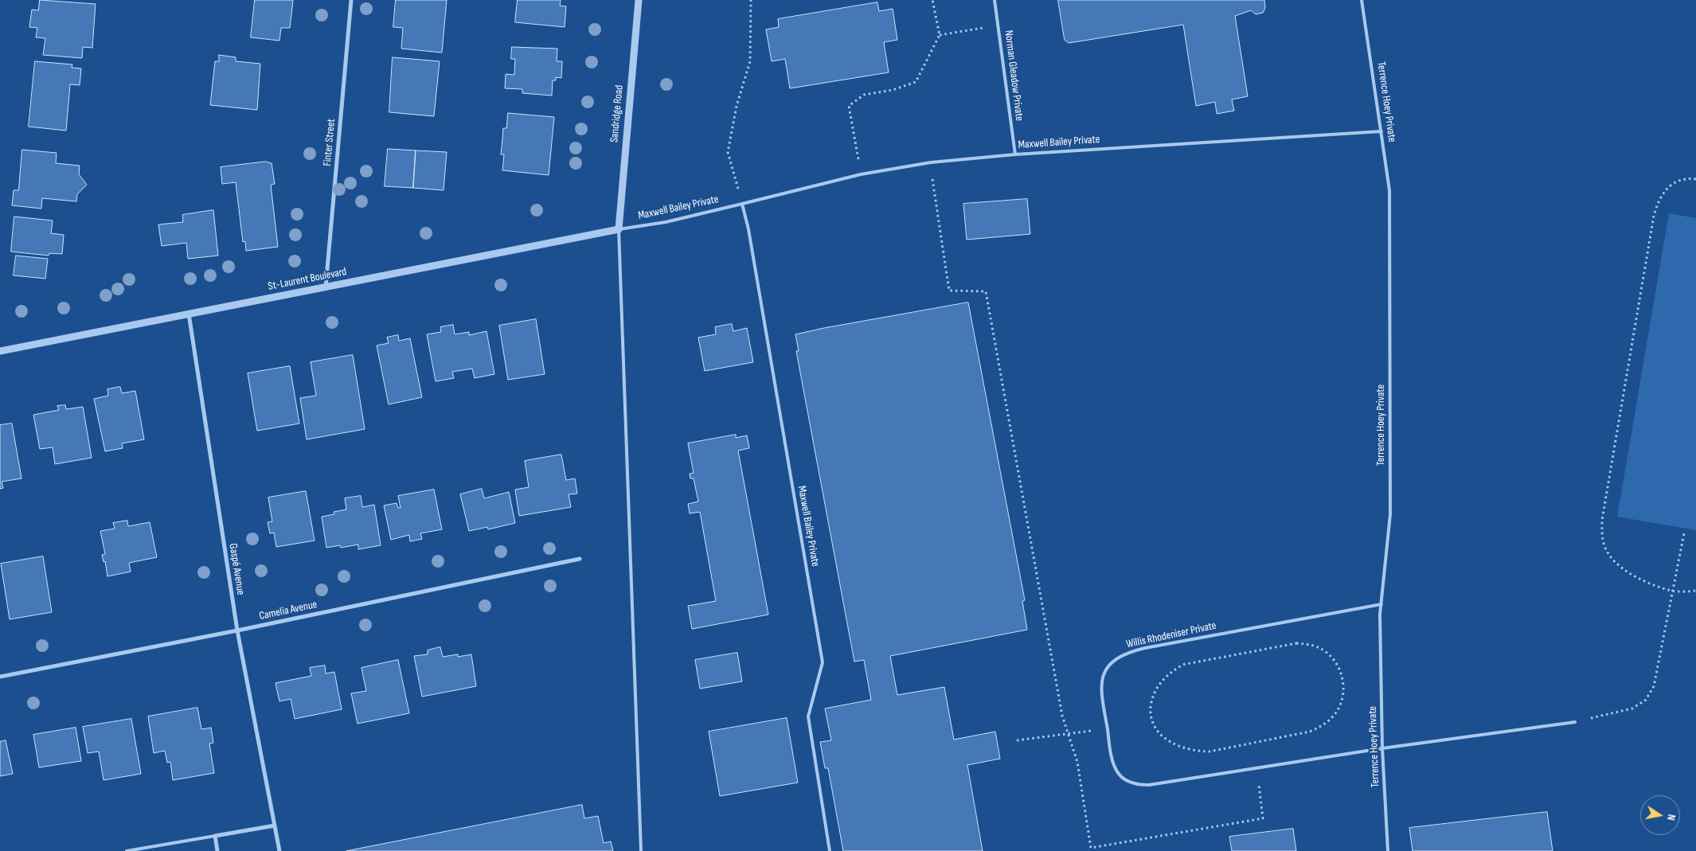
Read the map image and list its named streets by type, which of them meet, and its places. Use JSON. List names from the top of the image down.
{
  "streets": {
    "street": [
      "Sandridge Road",
      "Finter Street",
      "St-Laurent Boulevard",
      "Gaspé Avenue",
      "Camelia Avenue"
    ],
    "lane": [
      "Norman Gleadow Private",
      "Terrence Hoey Private",
      "Maxwell Bailey Private",
      "Willis Rhodeniser Private"
    ]
  },
  "crossings": [
    ["Norman Gleadow Private", "Maxwell Bailey Private"],
    ["Terrence Hoey Private", "Maxwell Bailey Private"],
    ["Terrence Hoey Private", "Willis Rhodeniser Private"],
    ["Sandridge Road", "Maxwell Bailey Private"],
    ["Sandridge Road", "St-Laurent Boulevard"],
    ["Finter Street", "St-Laurent Boulevard"],
    ["Maxwell Bailey Private", "St-Laurent Boulevard"],
    ["St-Laurent Boulevard", "Gaspé Avenue"],
    ["Gaspé Avenue", "Camelia Avenue"]
  ],
  "north": "right"
}
